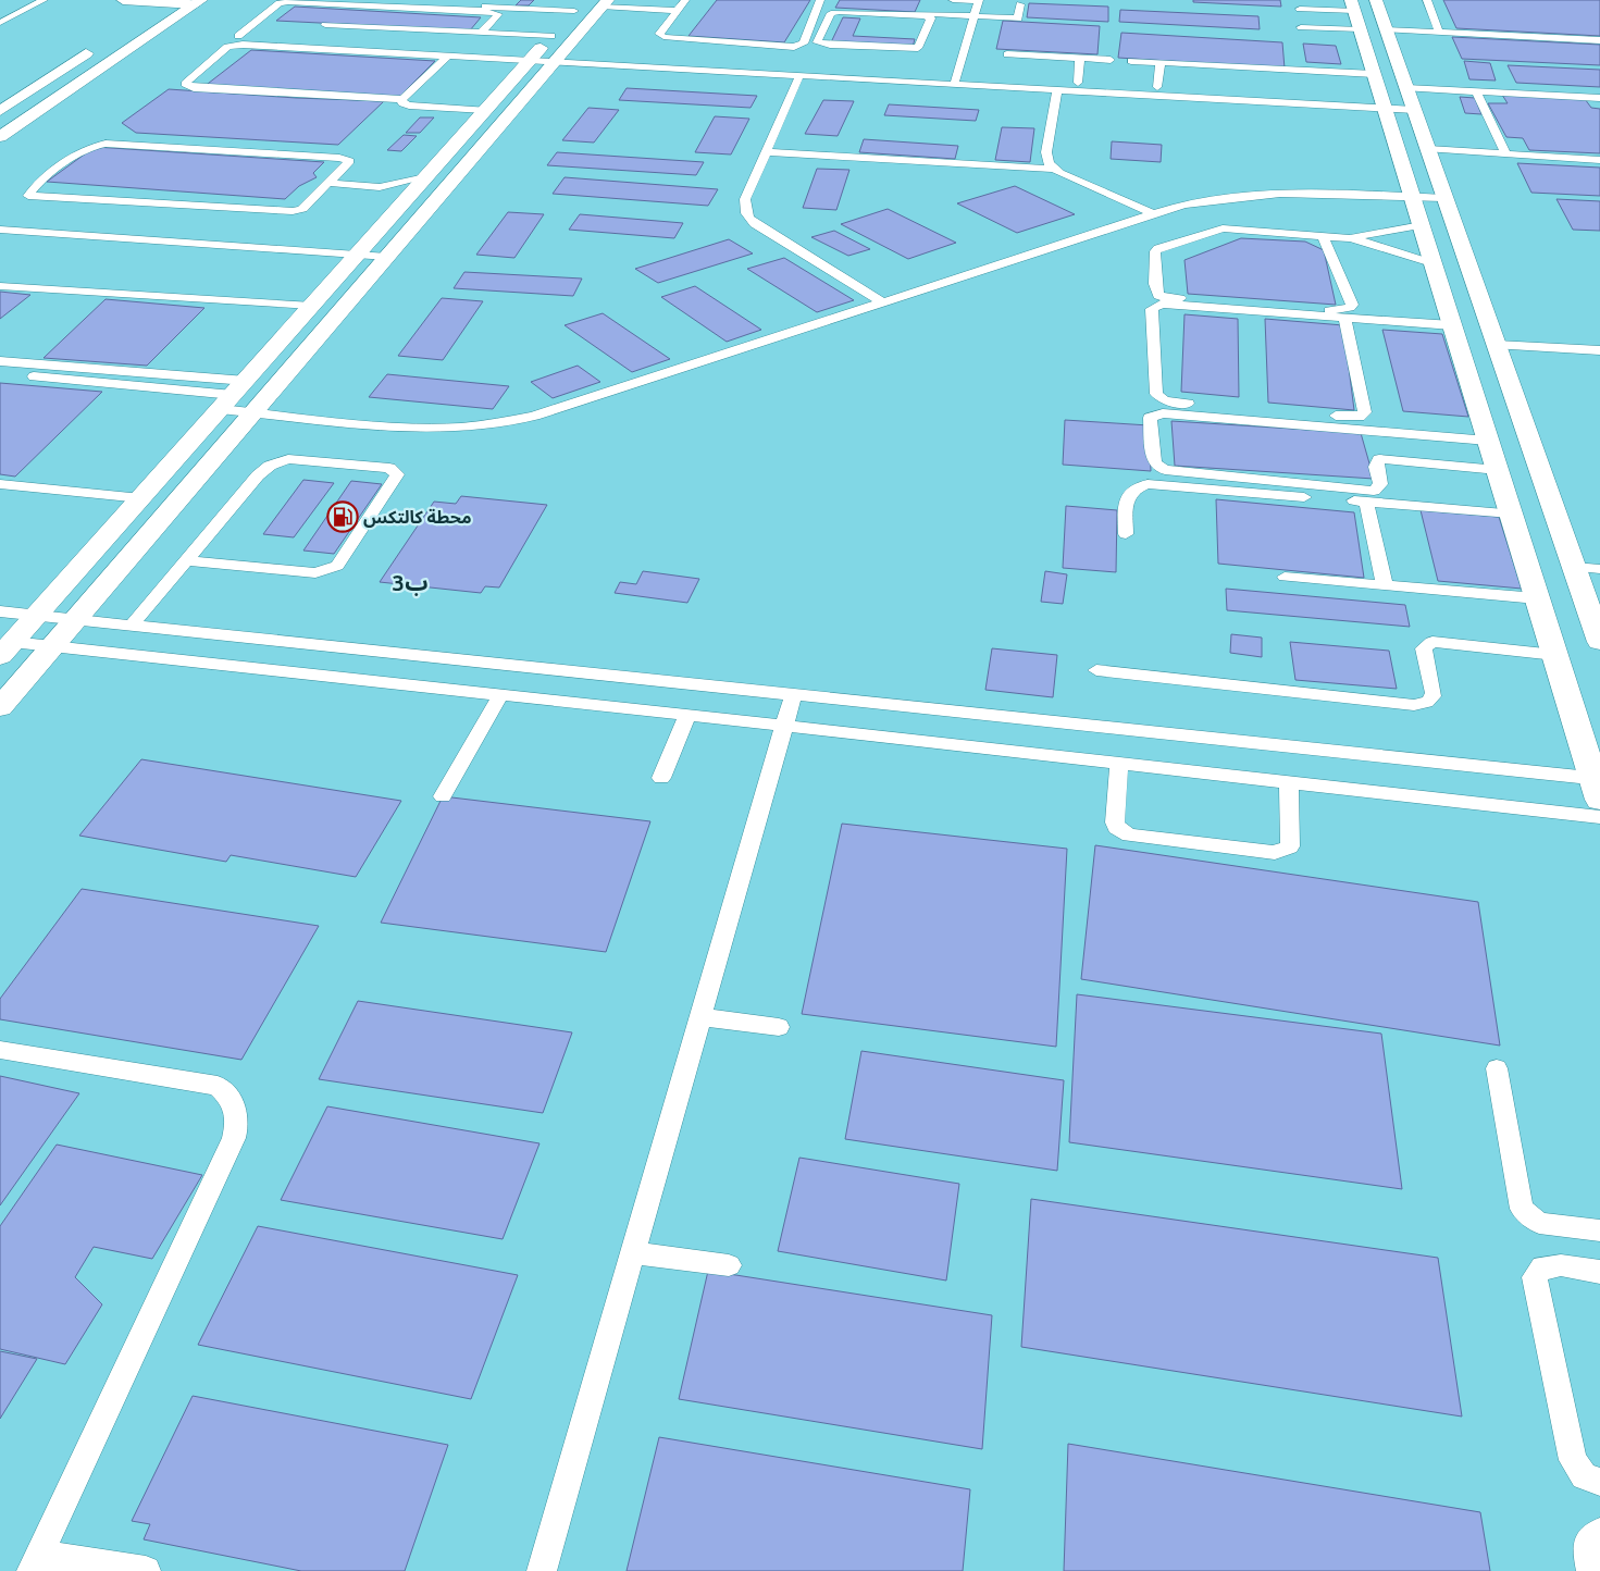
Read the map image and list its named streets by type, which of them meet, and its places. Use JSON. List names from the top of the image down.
{
  "districts": ["ب3"],
  "places": {
    "fuel station": ["محطة كالتكس"]
  }
}
